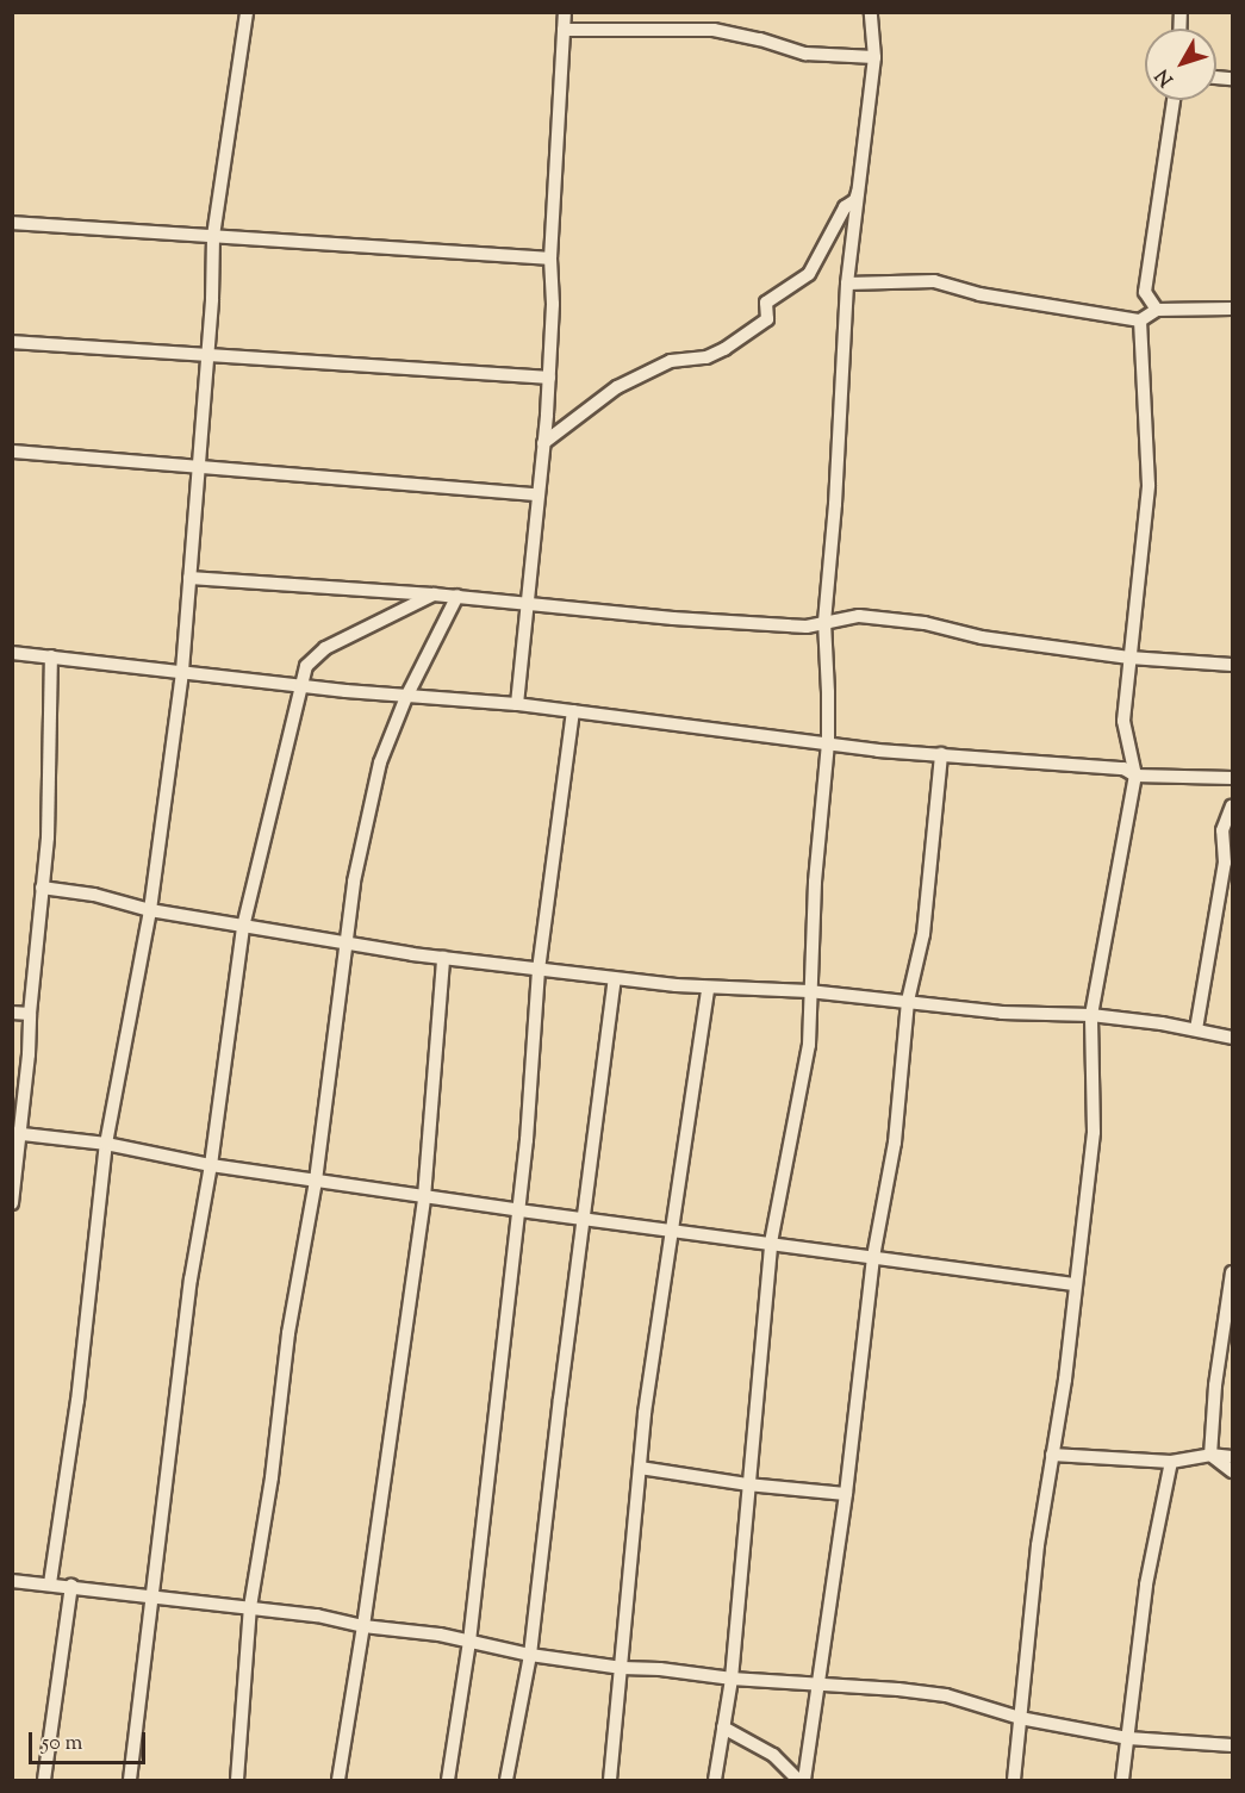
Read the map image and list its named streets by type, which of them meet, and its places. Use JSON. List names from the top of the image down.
{
  "scale_bar": "50 m",
  "north": "bottom left"
}
